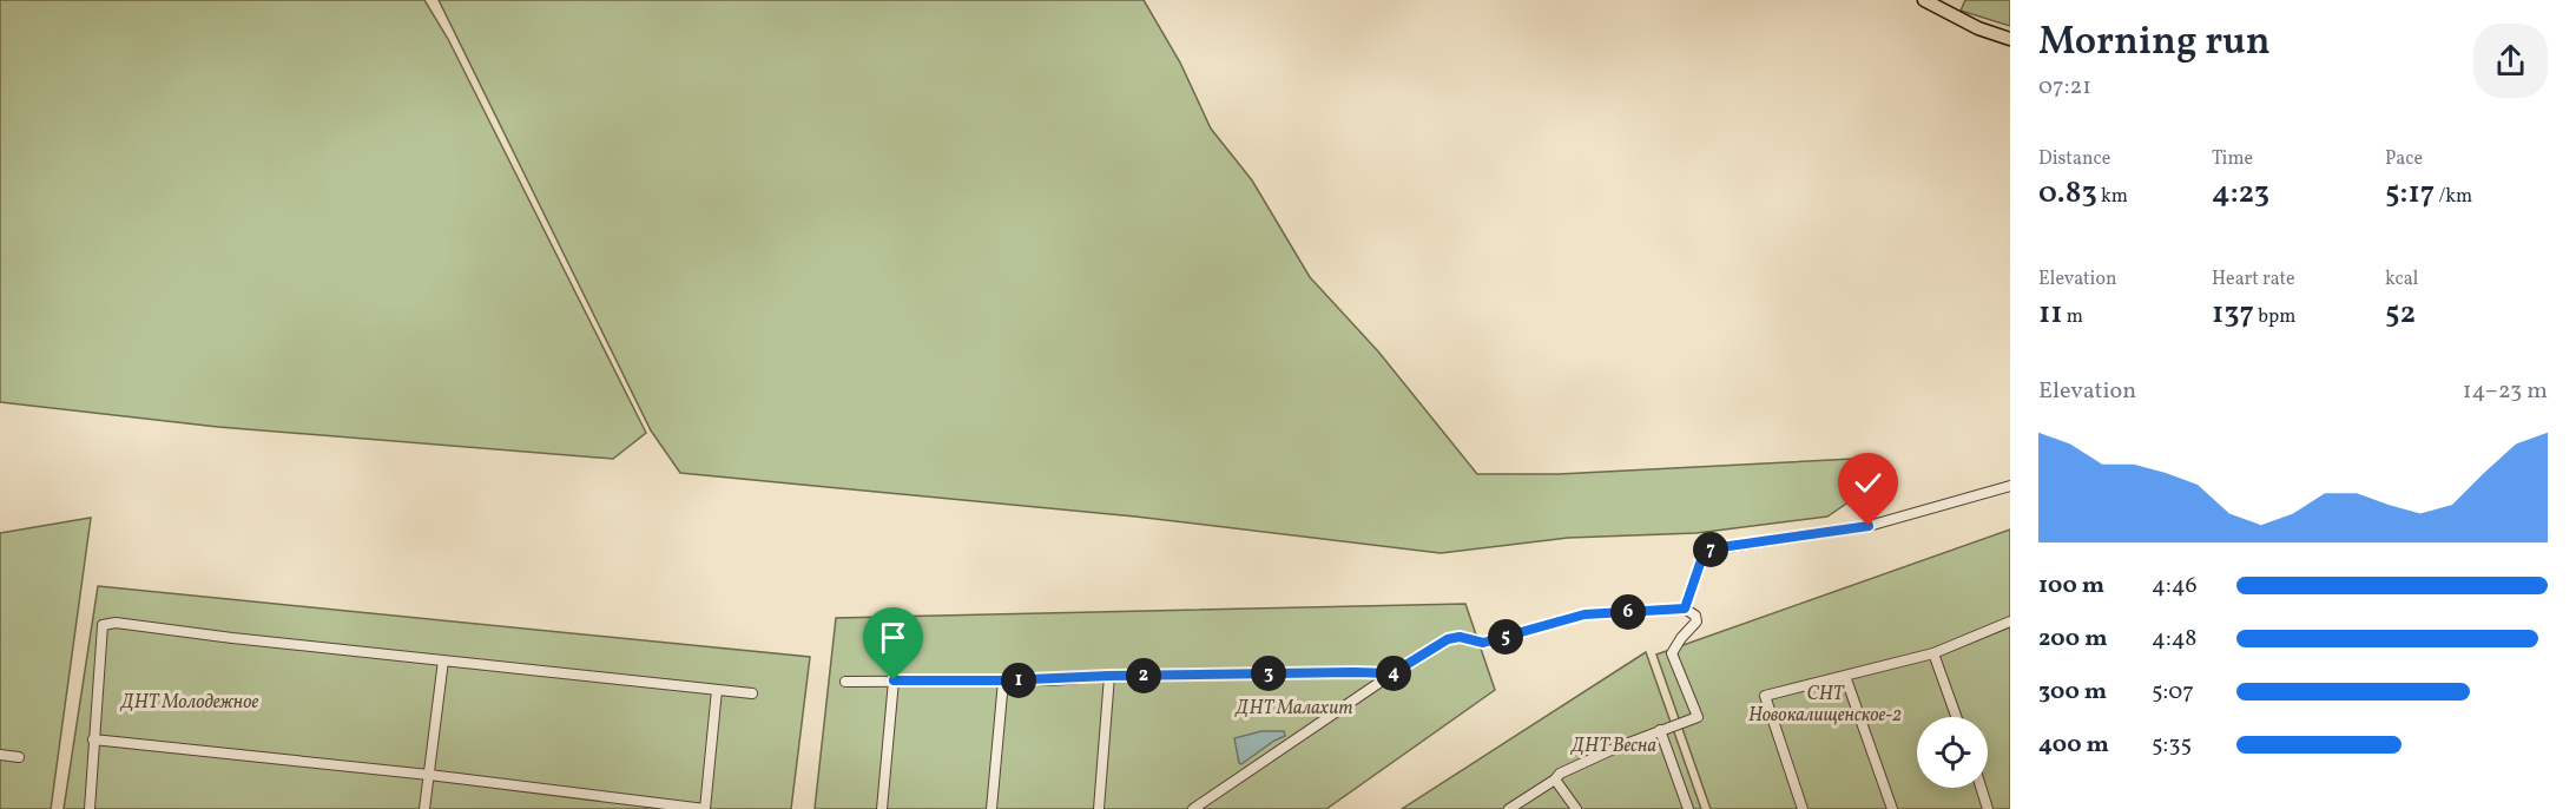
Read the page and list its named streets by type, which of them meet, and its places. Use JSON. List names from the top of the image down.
{
  "parks": [
    "СНТ Новокалищенское-2",
    "ДНТ Молодежное",
    "ДНТ Малахит",
    "ДНТ Весна"
  ],
  "page": {
    "heading": ["Morning run", "07:21"],
    "stats": [
      ["Distance", "0.83 km"],
      ["Time", "4:23"],
      ["Pace", "5:17 /km"],
      ["Elevation", "11 m"],
      ["Heart rate", "137 bpm"],
      ["kcal", "52"]
    ],
    "chart": ["Elevation", "14–23 m"],
    "pins": [
      "7",
      "6",
      "5",
      "3",
      "4",
      "2",
      "1"
    ],
    "list": [
      {
        "name": "100 m",
        "note": "4:46"
      },
      {
        "name": "200 m",
        "note": "4:48"
      },
      {
        "name": "300 m",
        "note": "5:07"
      },
      {
        "name": "400 m",
        "note": "5:35"
      }
    ]
  }
}
